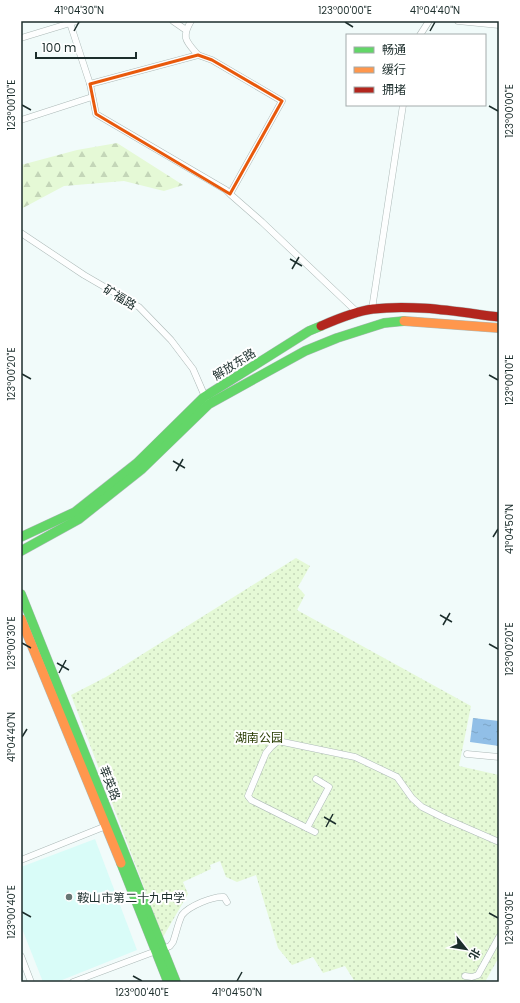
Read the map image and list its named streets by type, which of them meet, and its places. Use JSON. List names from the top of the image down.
{
  "streets": {
    "main road": ["解放东路", "莘英路"],
    "street": ["矿福路"]
  },
  "crossings": [
    ["矿福路", "解放东路"]
  ],
  "parks": ["湖南公园"],
  "places": ["鞍山市第二十九中学"],
  "legend": ["畅通", "缓行", "拥堵"],
  "scale_bar": "100 m",
  "north": "bottom right",
  "coordinates": [
    "41°04'30\"N",
    "123°00'00\"E",
    "41°04'40\"N",
    "123°00'10\"E",
    "123°00'20\"E",
    "41°04'50\"N",
    "123°00'30\"E",
    "123°00'40\"E"
  ]
}
